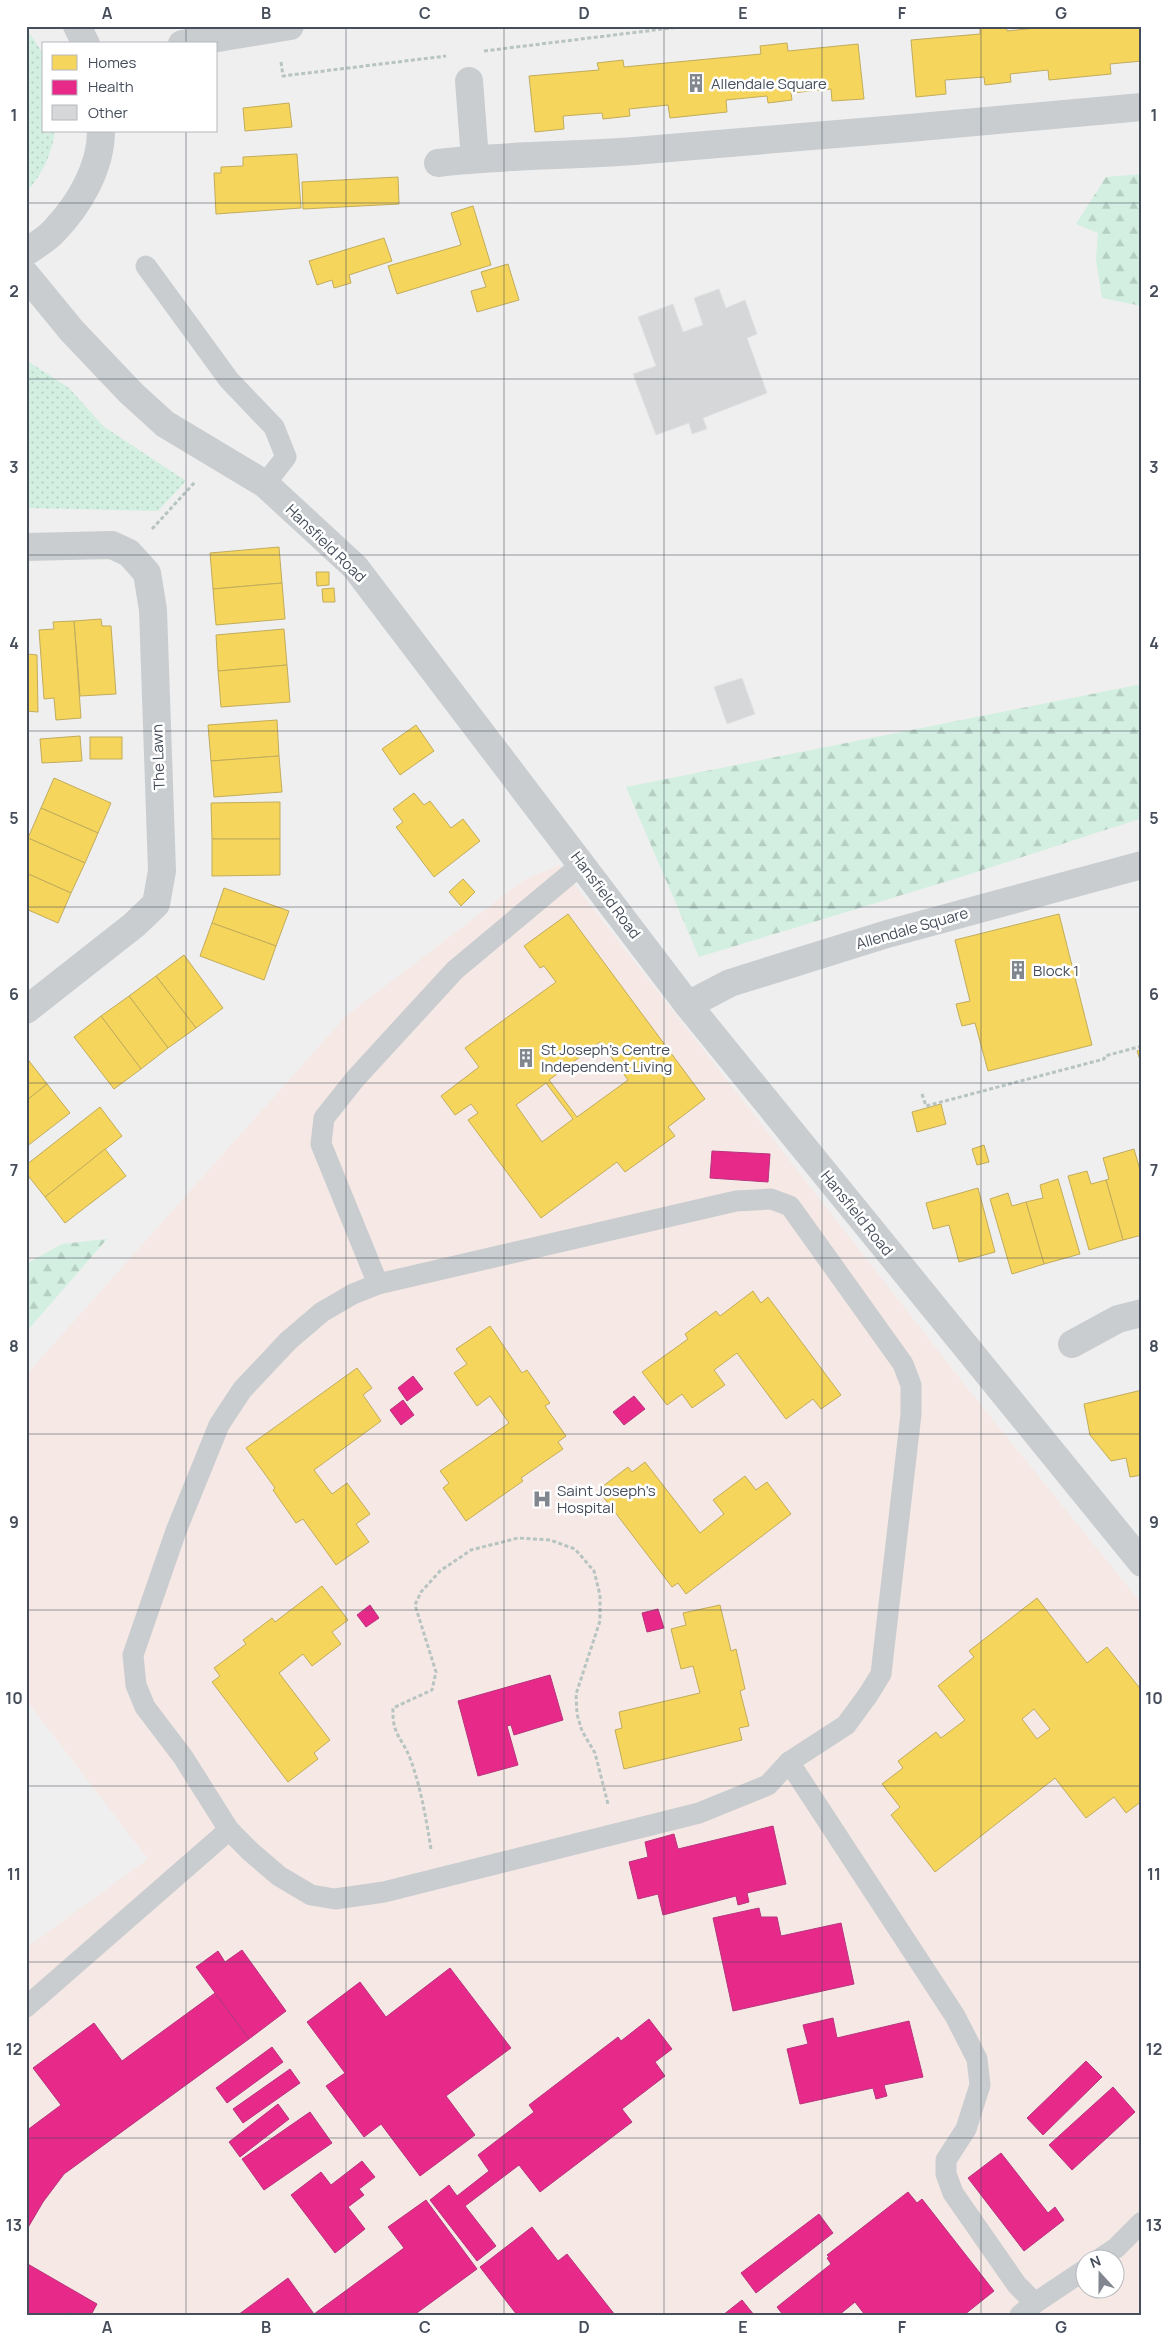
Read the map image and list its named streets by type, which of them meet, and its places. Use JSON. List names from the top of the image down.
{
  "streets": {
    "street": ["Hansfield Road", "The Lawn", "Allendale Square"]
  },
  "crossings": [
    ["Hansfield Road", "Allendale Square"]
  ],
  "places": {
    "building": ["Allendale Square", "Block 1", "St Joseph's Centre Independent Living"],
    "hospital": ["Saint Joseph's Hospital"]
  },
  "legend": ["Homes", "Health", "Other"],
  "north": "top",
  "grid": {
    "columns": [
      "A",
      "B",
      "C",
      "D",
      "E",
      "F",
      "G"
    ],
    "rows": [
      "1",
      "2",
      "3",
      "4",
      "5",
      "6",
      "7",
      "8",
      "9",
      "10",
      "11",
      "12",
      "13"
    ]
  }
}
